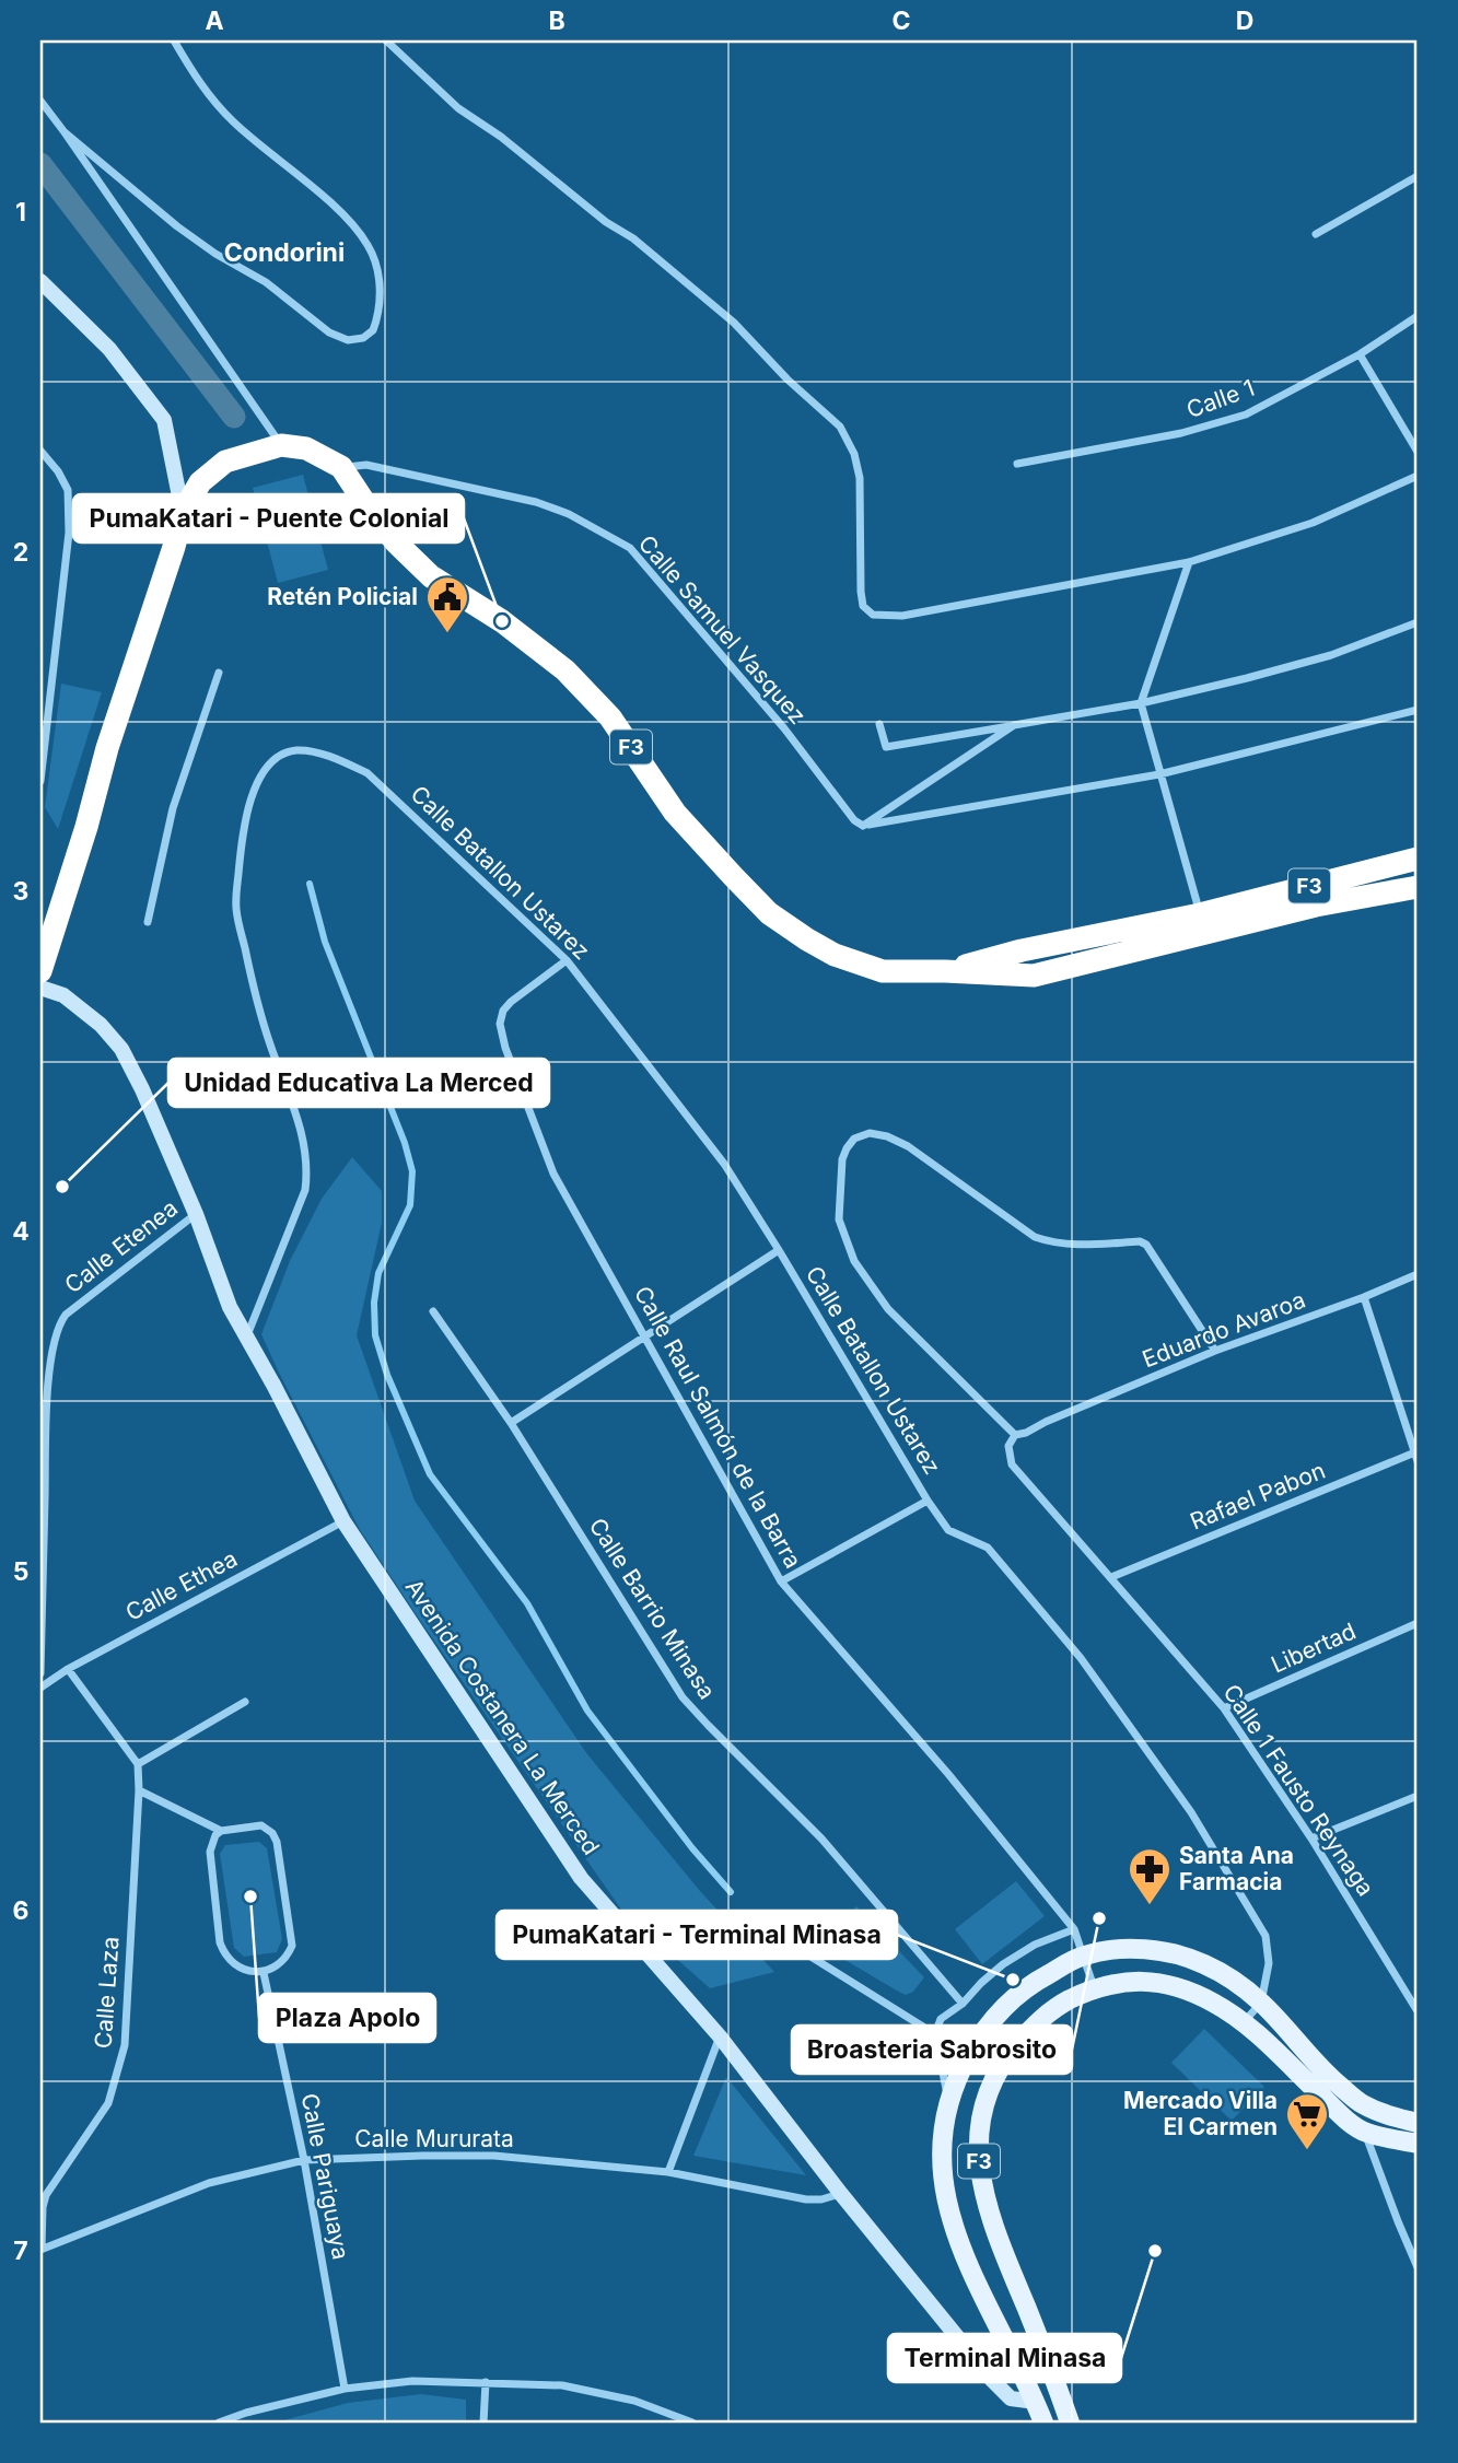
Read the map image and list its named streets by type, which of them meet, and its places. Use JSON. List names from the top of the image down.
{
  "streets": {
    "highway": ["F3"],
    "main road": ["Avenida Costanera La Merced"],
    "street": [
      "Calle 1",
      "Calle Samuel Vasquez",
      "Calle Batallon Ustarez",
      "Calle Etenea",
      "Eduardo Avaroa",
      "Calle Raul Salmón de la Barra",
      "Rafael Pabon",
      "Calle Ethea",
      "Calle Barrio Minasa",
      "Libertad",
      "Calle 1 Fausto Reynaga",
      "Calle Laza",
      "Calle Mururata",
      "Calle Pariguaya"
    ]
  },
  "crossings": [
    ["Calle Samuel Vasquez", "F3"],
    ["F3", "Calle Batallon Ustarez"],
    ["F3", "Calle Raul Salmón de la Barra"],
    ["F3", "Avenida Costanera La Merced"],
    ["Calle Batallon Ustarez", "Calle Raul Salmón de la Barra"],
    ["Calle Batallon Ustarez", "Avenida Costanera La Merced"],
    ["Calle Etenea", "Avenida Costanera La Merced"],
    ["Eduardo Avaroa", "Calle 1 Fausto Reynaga"],
    ["Rafael Pabon", "Calle 1 Fausto Reynaga"],
    ["Calle Ethea", "Avenida Costanera La Merced"],
    ["Libertad", "Calle 1 Fausto Reynaga"],
    ["Avenida Costanera La Merced", "Calle Mururata"],
    ["Calle Laza", "Calle Mururata"],
    ["Calle Mururata", "Calle Pariguaya"]
  ],
  "districts": ["Condorini"],
  "places": {
    "other": [
      "PumaKatari - Puente Colonial",
      "Unidad Educativa La Merced",
      "Plaza Apolo",
      "Broasteria Sabrosito",
      "PumaKatari - Terminal Minasa",
      "Terminal Minasa"
    ],
    "public building": ["Retén Policial"],
    "pharmacy": ["Santa Ana Farmacia"],
    "supermarket": ["Mercado Villa El Carmen"]
  },
  "grid": {
    "columns": [
      "A",
      "B",
      "C",
      "D"
    ],
    "rows": [
      "1",
      "2",
      "3",
      "4",
      "5",
      "6",
      "7"
    ]
  }
}
